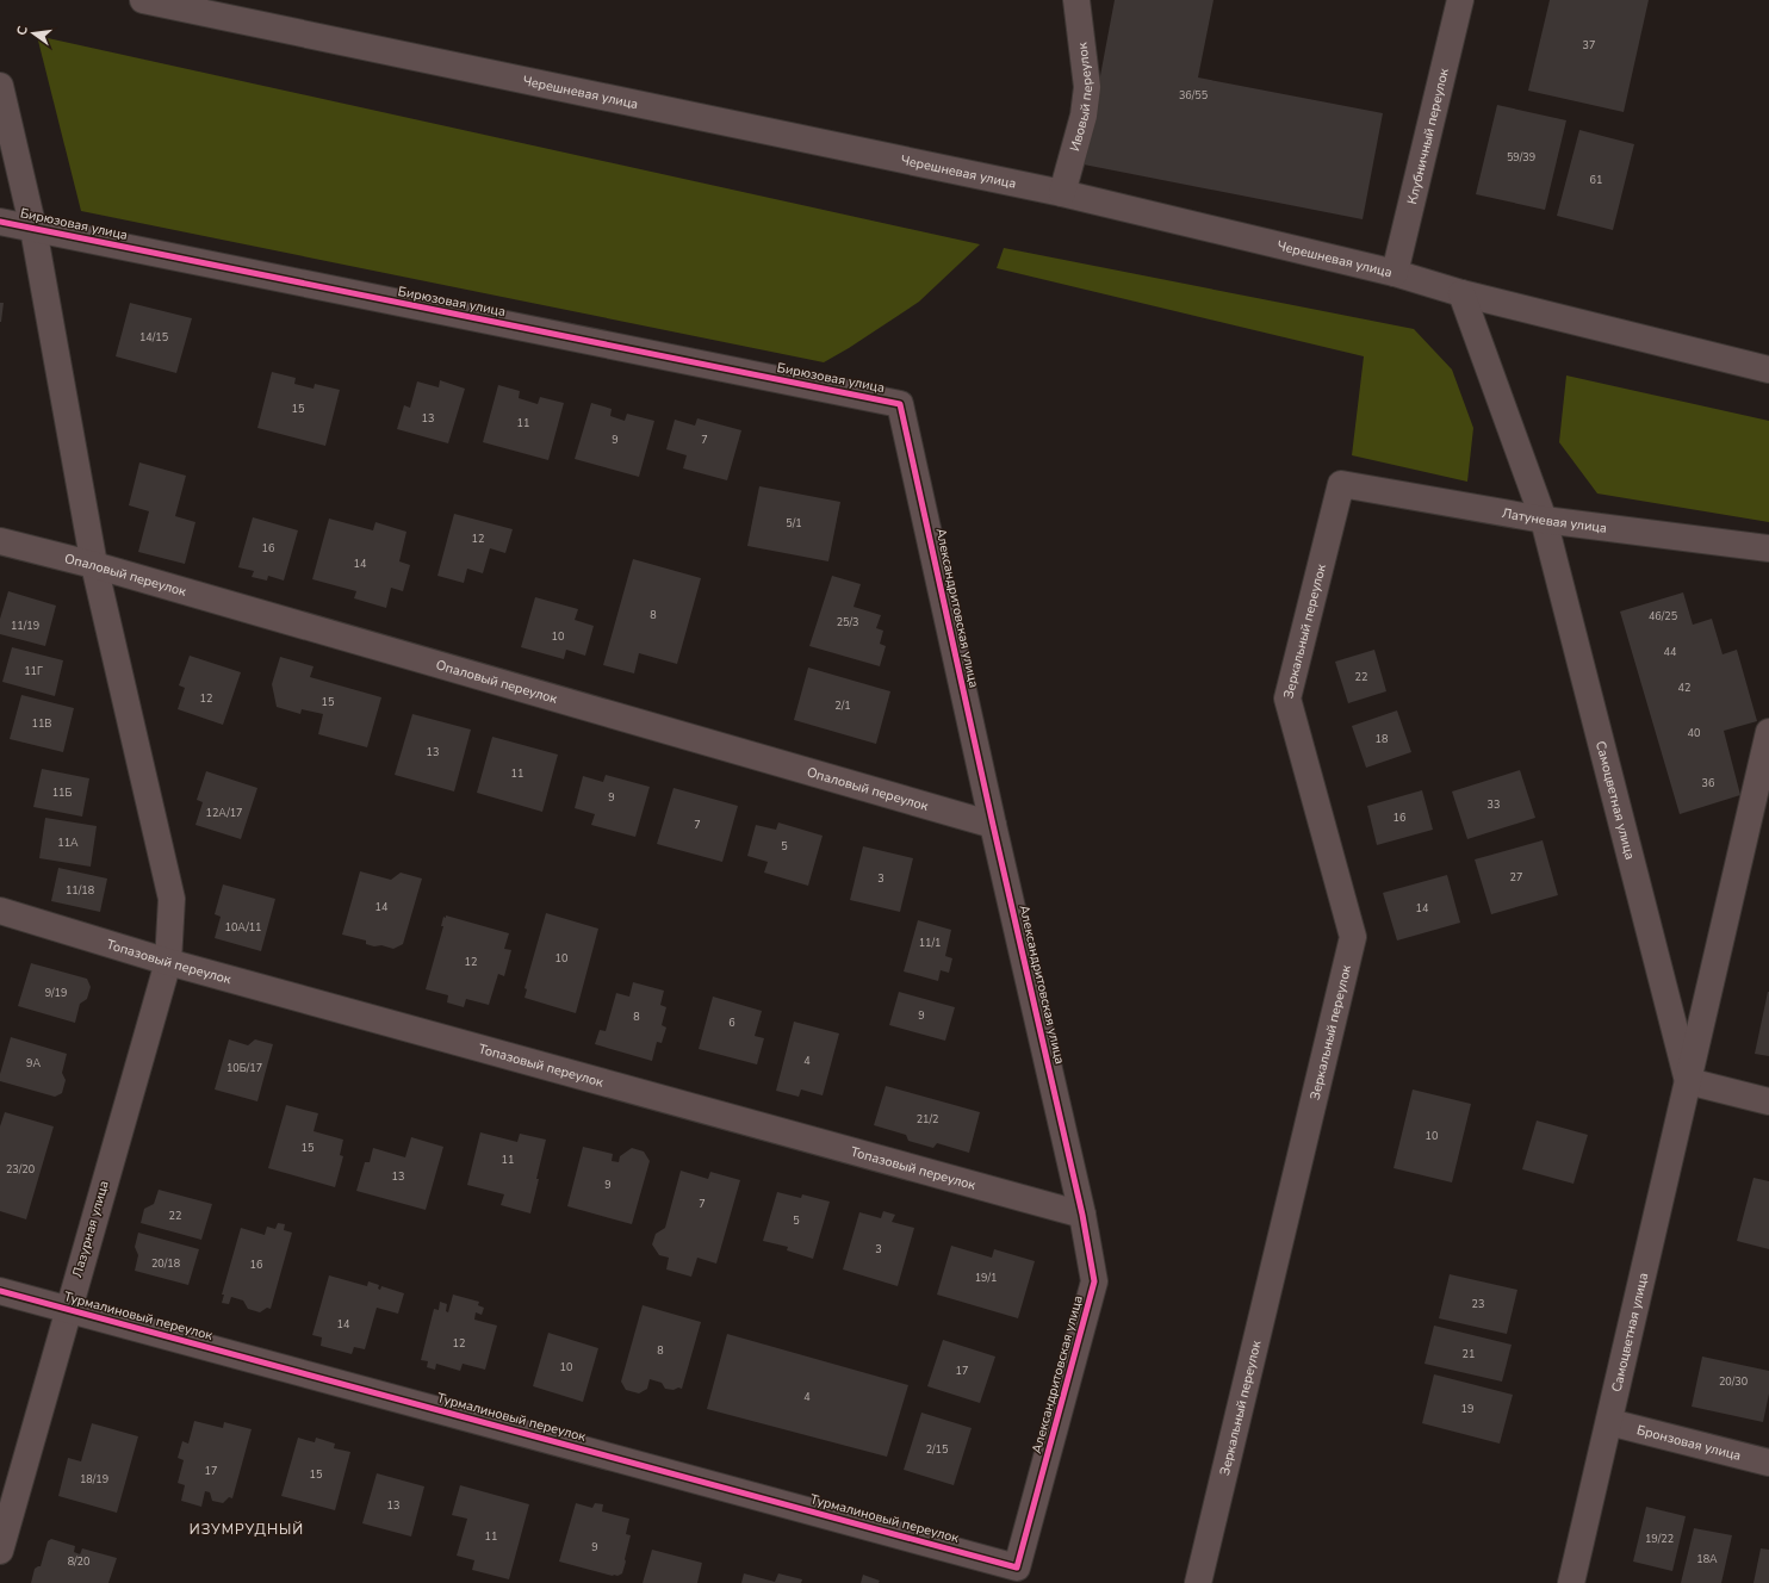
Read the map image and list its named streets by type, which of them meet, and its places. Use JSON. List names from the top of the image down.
{
  "streets": {
    "street": [
      "Черешневая улица",
      "Ивовый переулок",
      "Клубничный переулок",
      "Бирюзовая улица",
      "Латуневая улица",
      "Опаловый переулок",
      "Александритовская улица",
      "Зеркальный переулок",
      "Самоцветная улица",
      "Топазовый переулок",
      "Лазурная улица",
      "Турмалиновый переулок",
      "Бронзовая улица"
    ]
  },
  "crossings": [
    ["Черешневая улица", "Ивовый переулок"],
    ["Черешневая улица", "Клубничный переулок"],
    ["Черешневая улица", "Самоцветная улица"],
    ["Бирюзовая улица", "Александритовская улица"],
    ["Бирюзовая улица", "Лазурная улица"],
    ["Латуневая улица", "Зеркальный переулок"],
    ["Латуневая улица", "Самоцветная улица"],
    ["Опаловый переулок", "Александритовская улица"],
    ["Опаловый переулок", "Лазурная улица"],
    ["Александритовская улица", "Топазовый переулок"],
    ["Александритовская улица", "Турмалиновый переулок"],
    ["Самоцветная улица", "Бронзовая улица"],
    ["Топазовый переулок", "Лазурная улица"],
    ["Лазурная улица", "Турмалиновый переулок"]
  ],
  "districts": ["ИЗУМРУДНЫЙ"],
  "house_numbers": [
    "37",
    "36/55",
    "59/39",
    "61",
    "14/15",
    "15",
    "13",
    "11",
    "9",
    "7",
    "5/1",
    "12",
    "16",
    "14",
    "8",
    "46/25",
    "25/3",
    "11/19",
    "10",
    "44",
    "11Г",
    "22",
    "42",
    "12",
    "15",
    "2/1",
    "11В",
    "40",
    "18",
    "13",
    "11",
    "36",
    "11Б",
    "9",
    "33",
    "12А/17",
    "16",
    "7",
    "11А",
    "5",
    "27",
    "3",
    "11/18",
    "14",
    "14",
    "10А/11",
    "11/1",
    "10",
    "12",
    "9/19",
    "9",
    "8",
    "6",
    "4",
    "9А",
    "10Б/17",
    "21/2",
    "10",
    "15",
    "11",
    "23/20",
    "13",
    "9",
    "7",
    "22",
    "5",
    "3",
    "20/18",
    "16",
    "19/1",
    "23",
    "14",
    "12",
    "8",
    "21",
    "10",
    "17",
    "20/30",
    "4",
    "19",
    "2/15",
    "17",
    "15",
    "18/19",
    "13",
    "11",
    "19/22",
    "9",
    "18А",
    "8/20"
  ],
  "north": "left"
}
